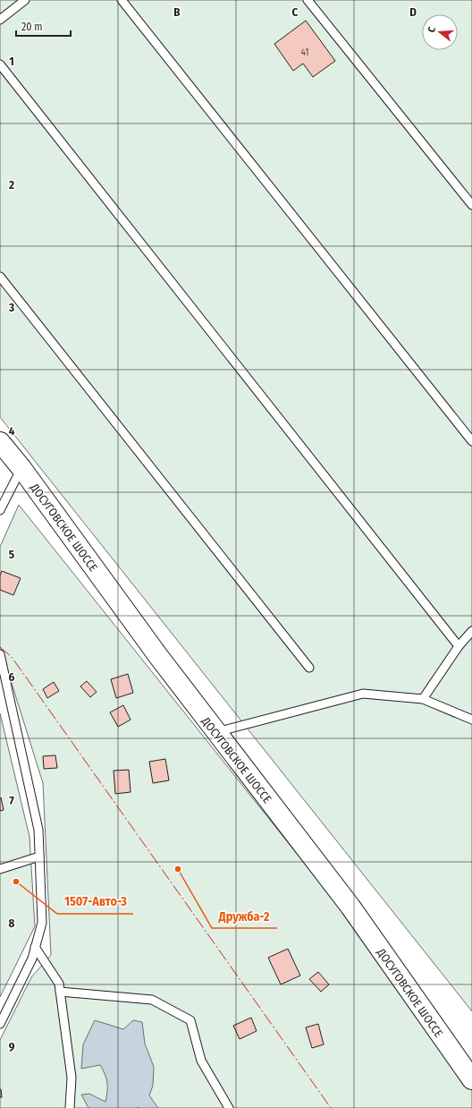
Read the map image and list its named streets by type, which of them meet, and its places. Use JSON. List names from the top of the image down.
{
  "streets": {
    "main road": ["ДОСУГОВСКОЕ ШОССЕ"]
  },
  "places": ["Дружба-2", "1507-Авто-3"],
  "house_numbers": ["41"],
  "scale_bar": "20 m",
  "north": "left",
  "grid": {
    "columns": ["B", "C", "D"],
    "rows": [
      "1",
      "2",
      "3",
      "4",
      "5",
      "6",
      "7",
      "8",
      "9"
    ]
  }
}
